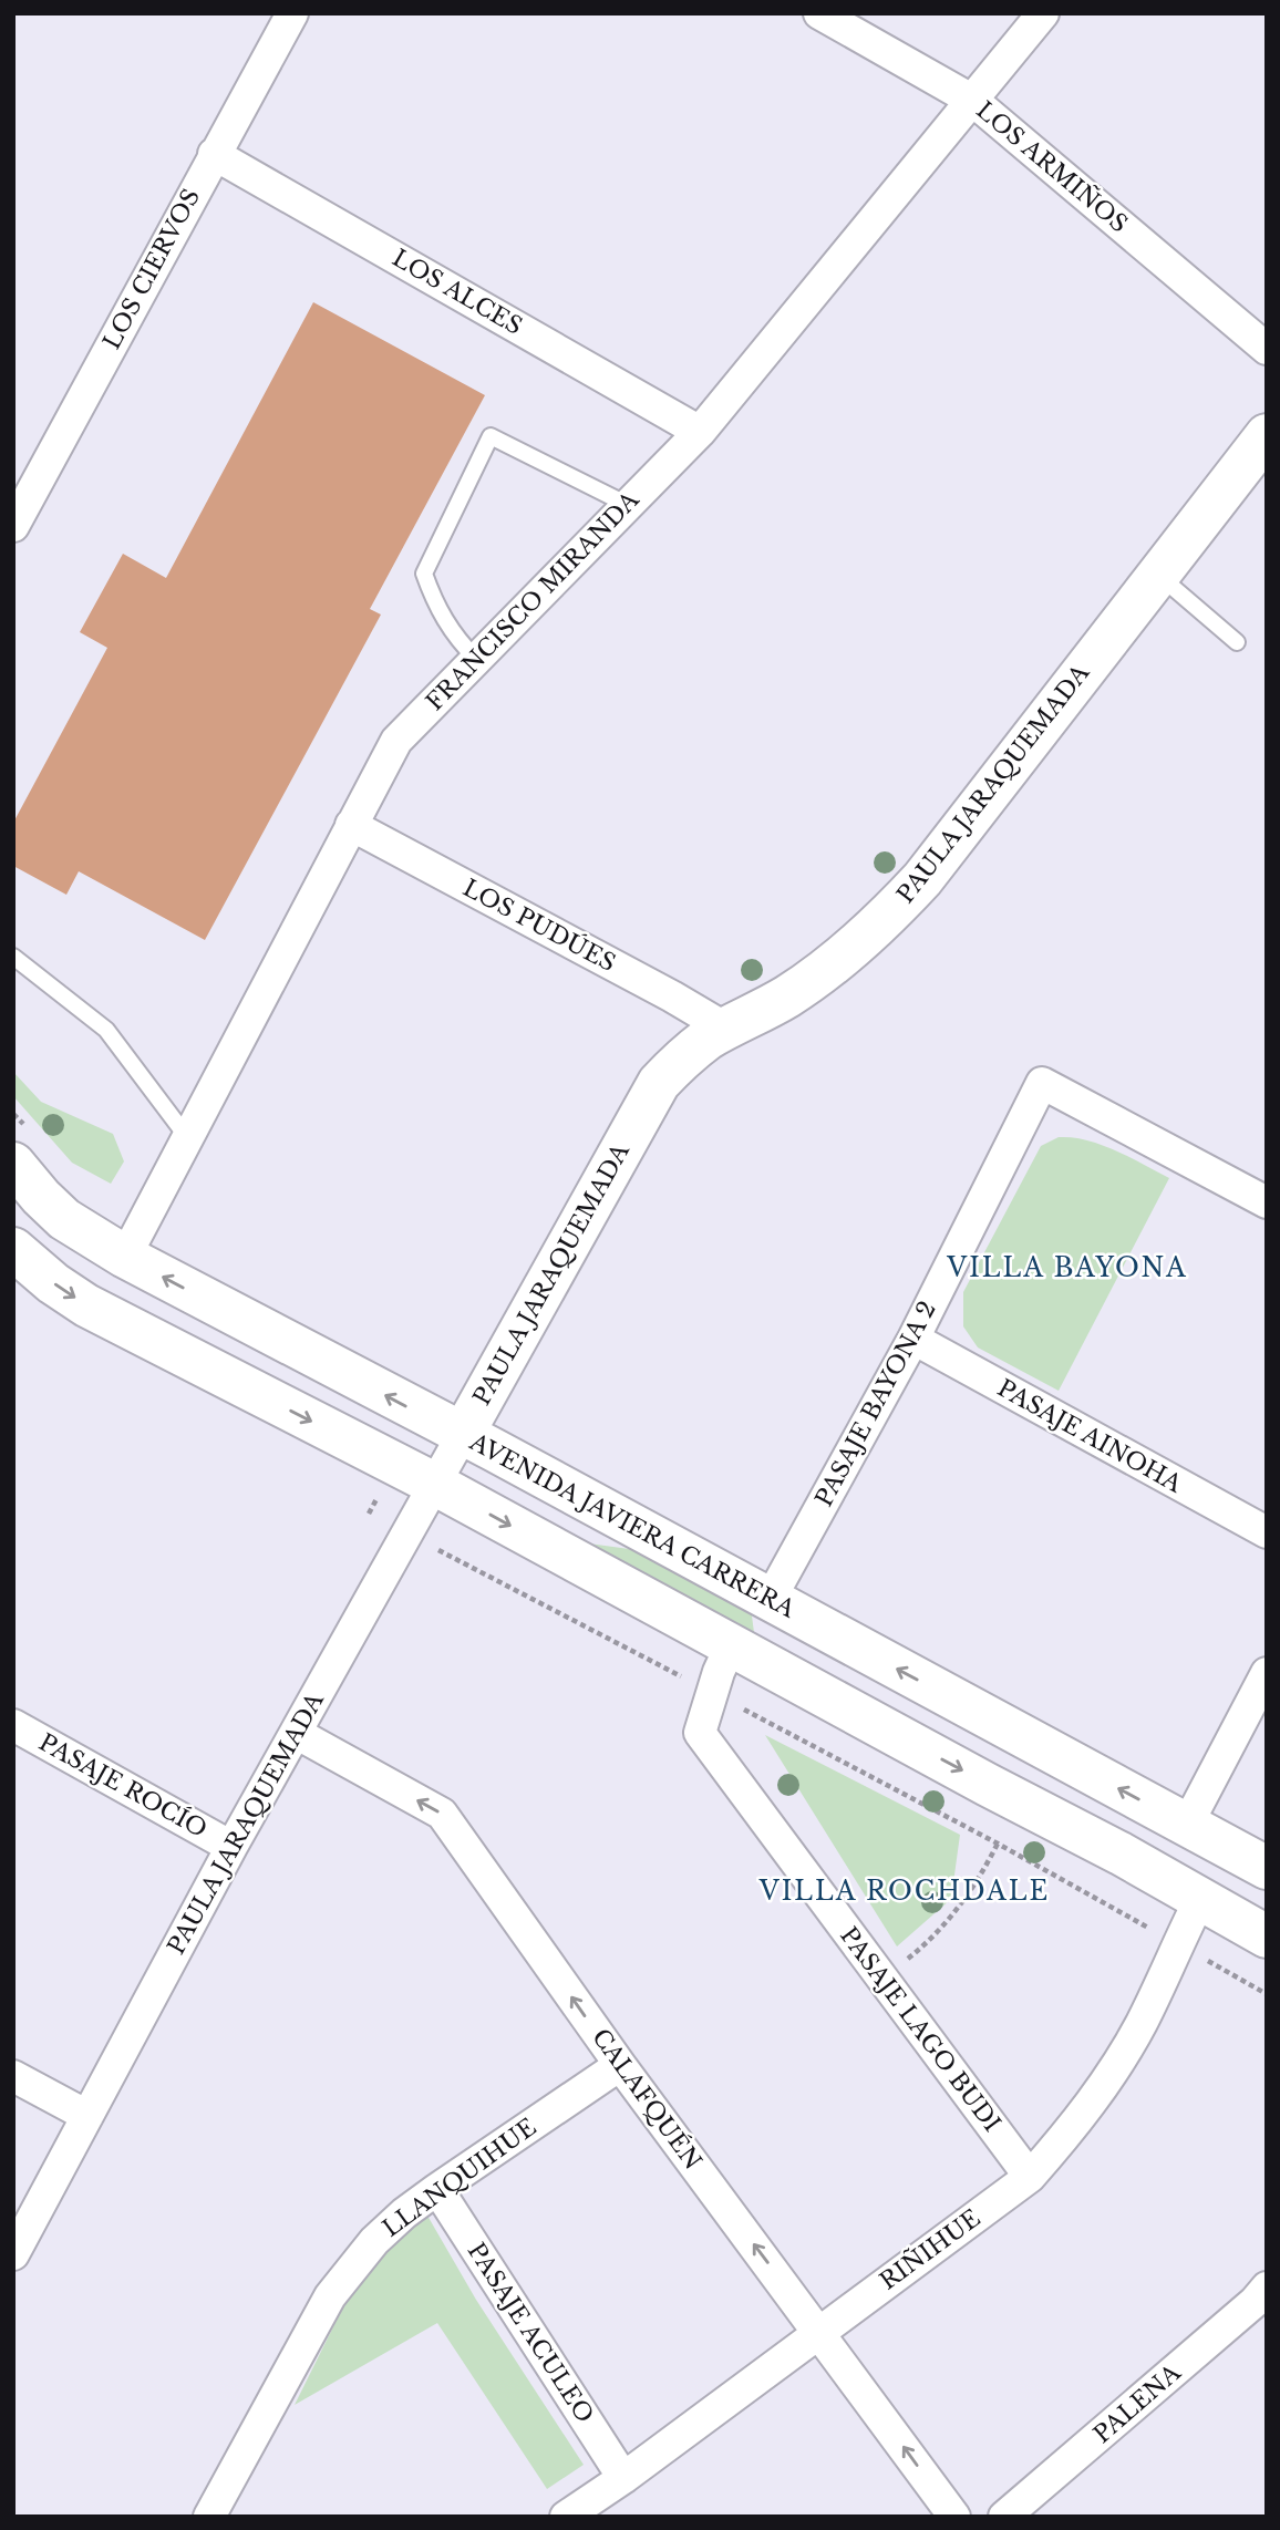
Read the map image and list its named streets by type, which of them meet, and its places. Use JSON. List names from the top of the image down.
{
  "streets": {
    "main road": ["PAULA JARAQUEMADA", "AVENIDA JAVIERA CARRERA"],
    "street": [
      "LOS ARMIÑOS",
      "LOS CIERVOS",
      "LOS ALCES",
      "FRANCISCO MIRANDA",
      "LOS PUDÚES",
      "PASAJE BAYONA 2",
      "PASAJE AINOHA",
      "PASAJE ROCÍO",
      "PASAJE LAGO BUDI",
      "CALAFQUÉN",
      "LLANQUIHUE",
      "RIÑIHUE",
      "PASAJE ACULEO",
      "PALENA"
    ]
  },
  "crossings": [
    ["LOS ARMIÑOS", "FRANCISCO MIRANDA"],
    ["LOS CIERVOS", "LOS ALCES"],
    ["LOS ALCES", "FRANCISCO MIRANDA"],
    ["FRANCISCO MIRANDA", "LOS PUDÚES"],
    ["FRANCISCO MIRANDA", "AVENIDA JAVIERA CARRERA"],
    ["PAULA JARAQUEMADA", "LOS PUDÚES"],
    ["PAULA JARAQUEMADA", "AVENIDA JAVIERA CARRERA"],
    ["PAULA JARAQUEMADA", "PASAJE ROCÍO"],
    ["PAULA JARAQUEMADA", "CALAFQUÉN"],
    ["PASAJE BAYONA 2", "PASAJE AINOHA"],
    ["PASAJE BAYONA 2", "AVENIDA JAVIERA CARRERA"],
    ["PASAJE LAGO BUDI", "RIÑIHUE"],
    ["CALAFQUÉN", "LLANQUIHUE"],
    ["CALAFQUÉN", "RIÑIHUE"],
    ["LLANQUIHUE", "PASAJE ACULEO"],
    ["RIÑIHUE", "PASAJE ACULEO"]
  ],
  "one_way": ["CALAFQUÉN"],
  "districts": ["VILLA BAYONA", "VILLA ROCHDALE"]
}
